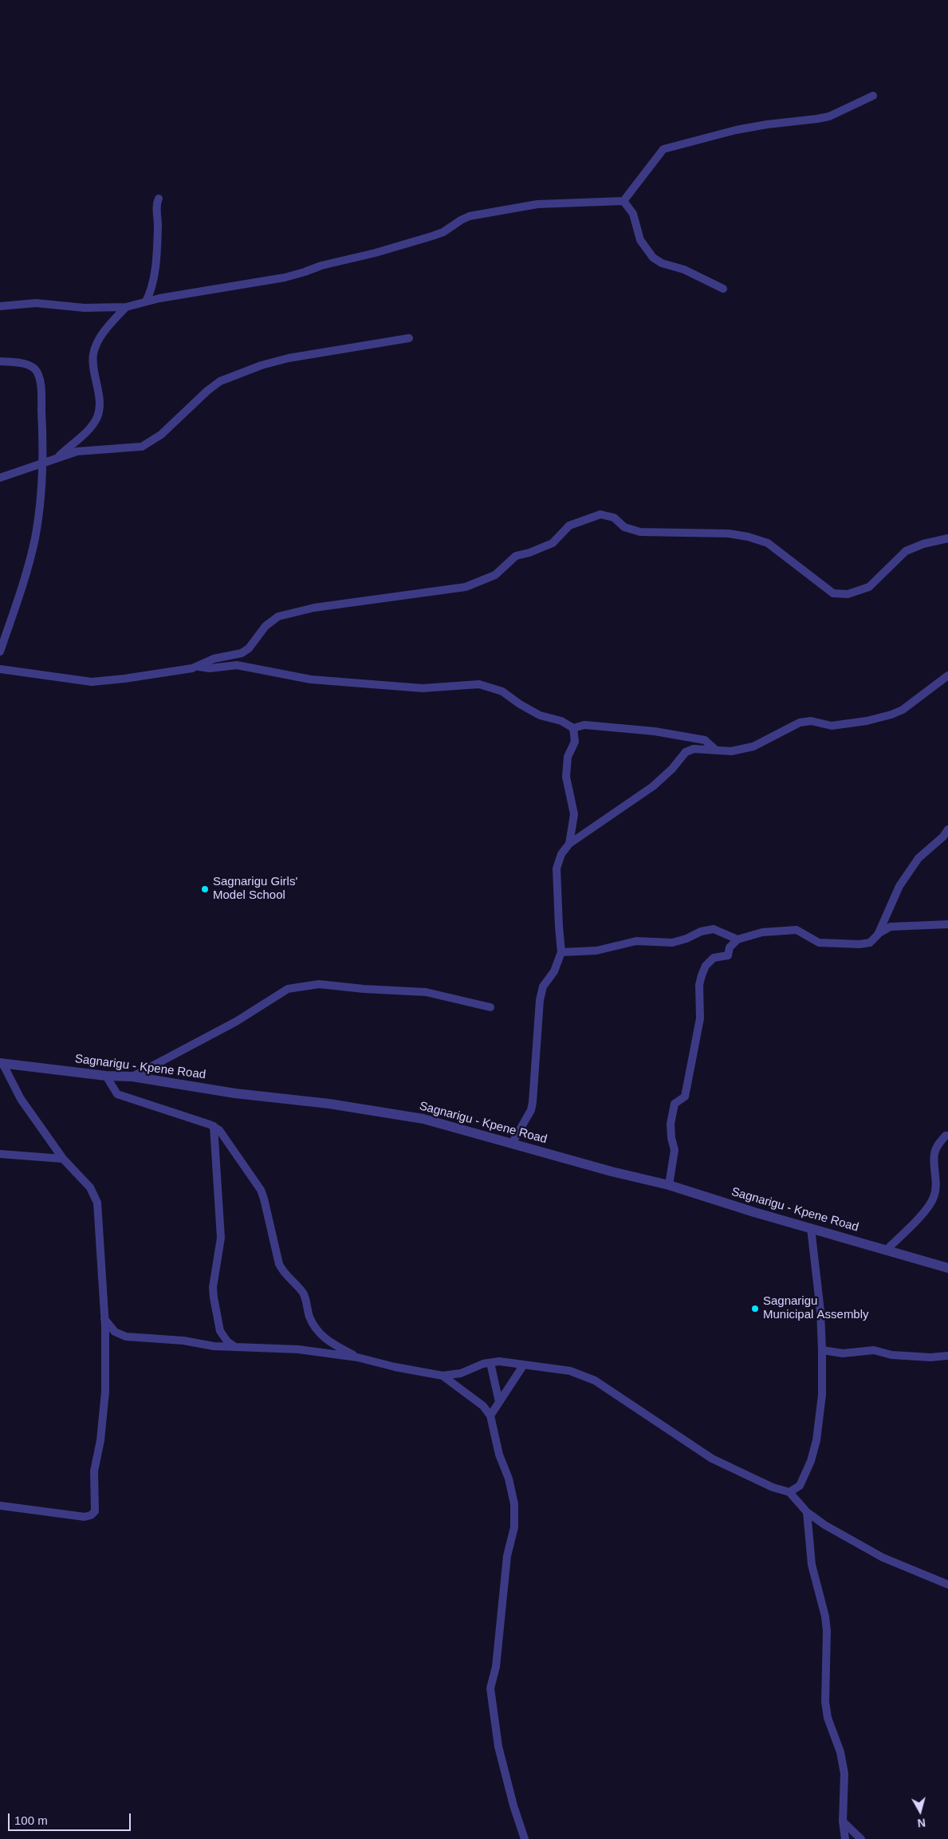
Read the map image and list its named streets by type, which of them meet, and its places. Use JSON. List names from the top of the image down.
{
  "streets": {
    "street": ["Sagnarigu - Kpene Road"]
  },
  "places": ["Sagnarigu Girls' Model School", "Sagnarigu Municipal Assembly"],
  "scale_bar": "100 m",
  "north": "bottom"
}
